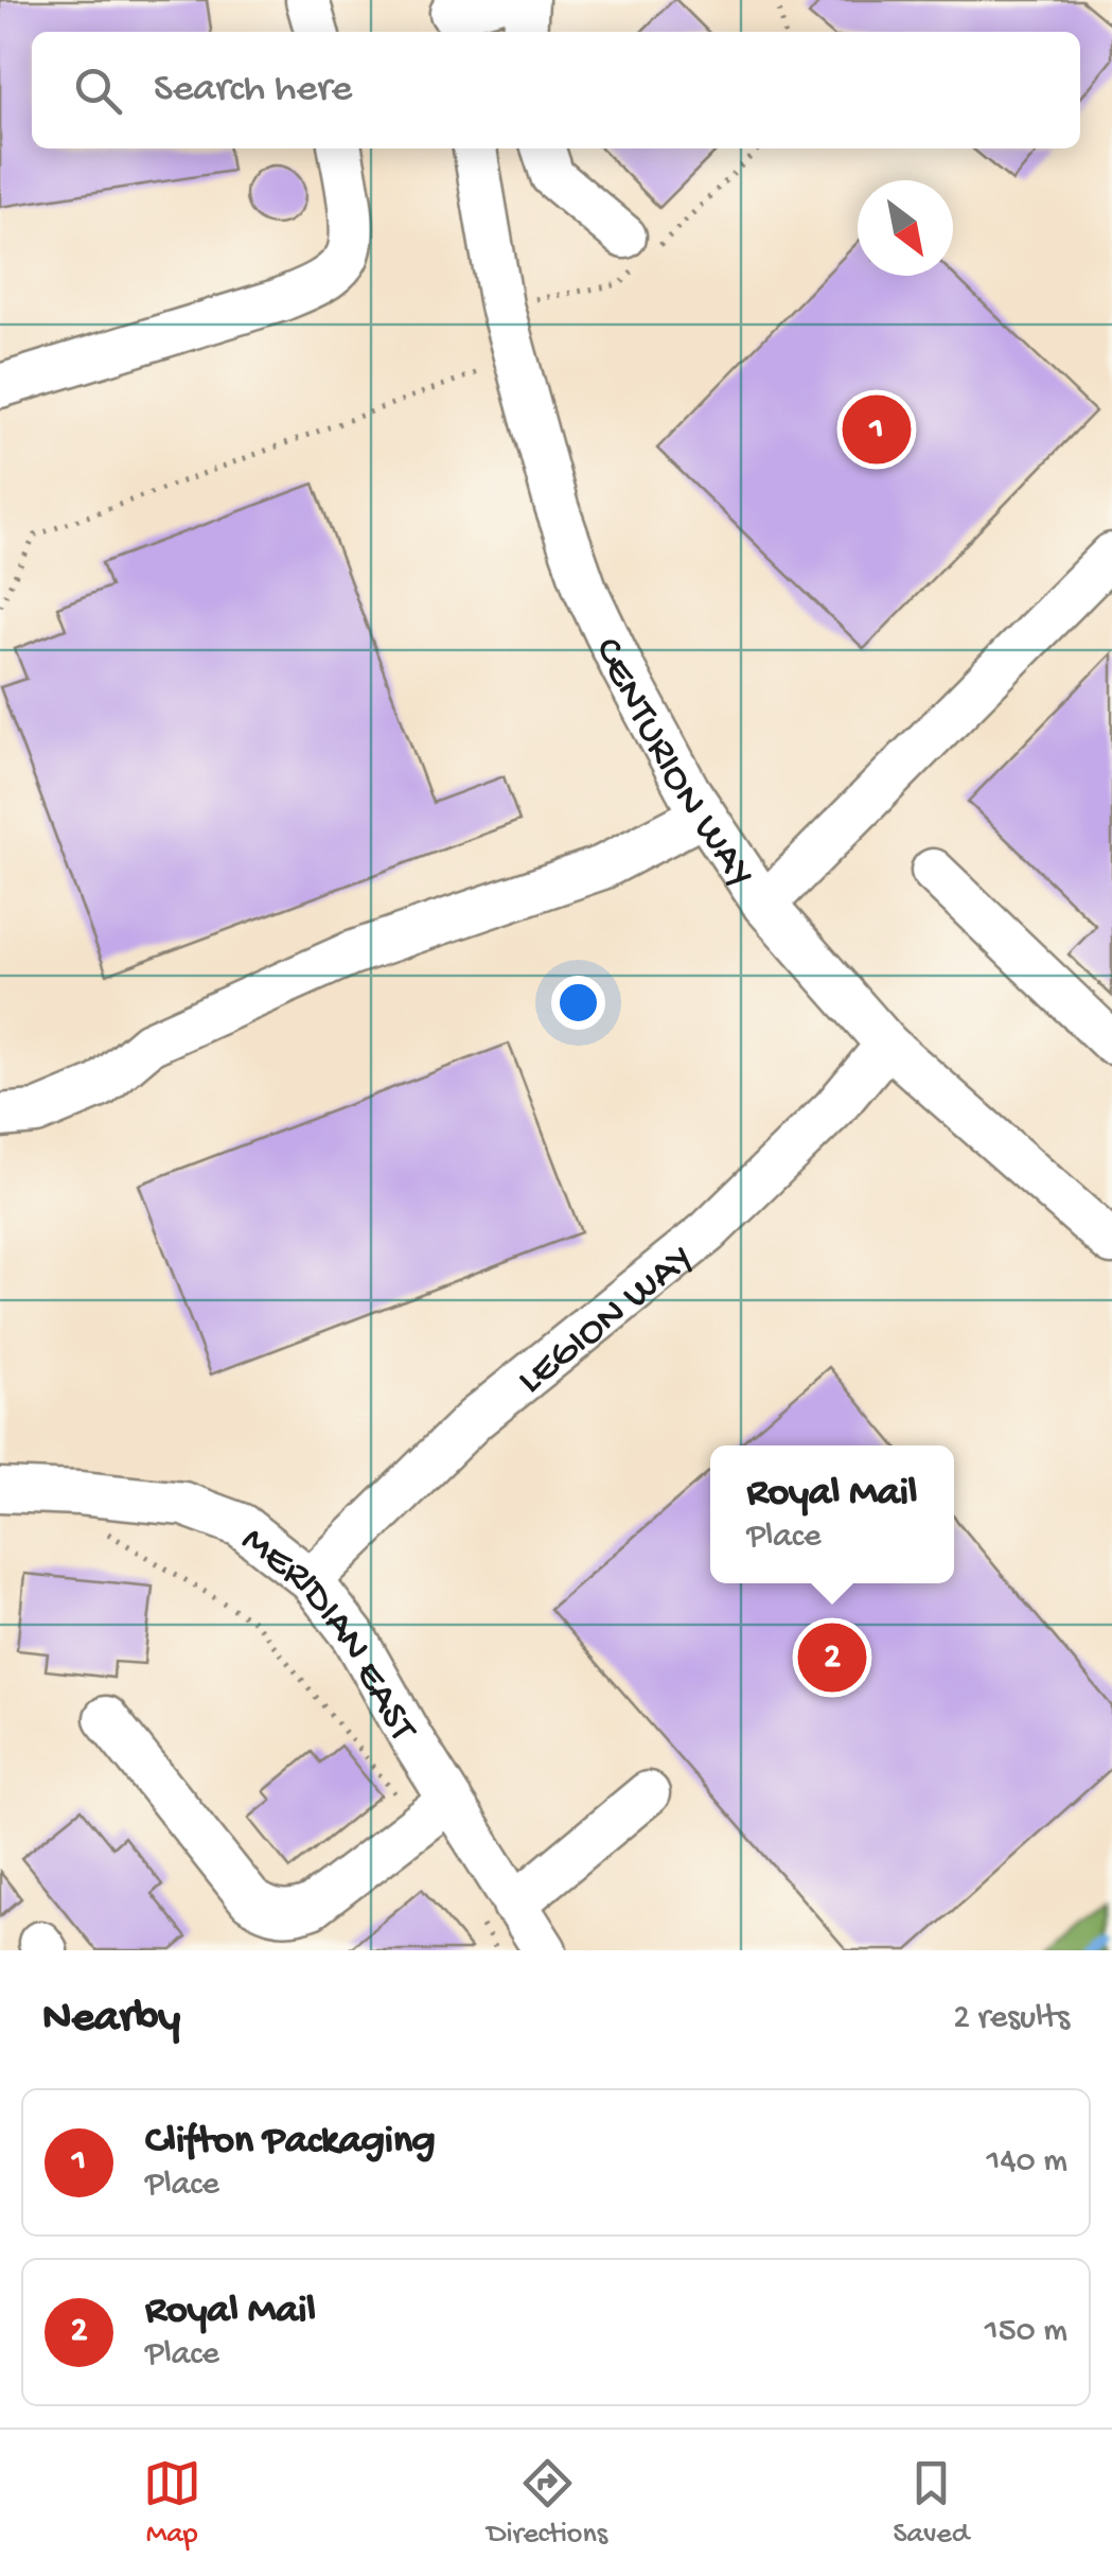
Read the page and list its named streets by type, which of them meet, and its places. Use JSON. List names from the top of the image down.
{
  "streets": {
    "street": ["CENTURION WAY", "LEGION WAY", "MERIDIAN EAST"]
  },
  "crossings": [
    ["CENTURION WAY", "LEGION WAY"],
    ["LEGION WAY", "MERIDIAN EAST"]
  ],
  "north": "bottom right",
  "page": {
    "search": "Search here",
    "pins": ["1", "2"],
    "popup": ["Royal Mail", "Place"],
    "heading": ["Nearby", "2 results"],
    "list": [
      {
        "mark": "1",
        "name": "Clifton Packaging",
        "note": "Place",
        "value": "140 m"
      },
      {
        "mark": "2",
        "name": "Royal Mail",
        "note": "Place",
        "value": "150 m"
      }
    ],
    "nav": ["Map", "Directions", "Saved"]
  }
}
